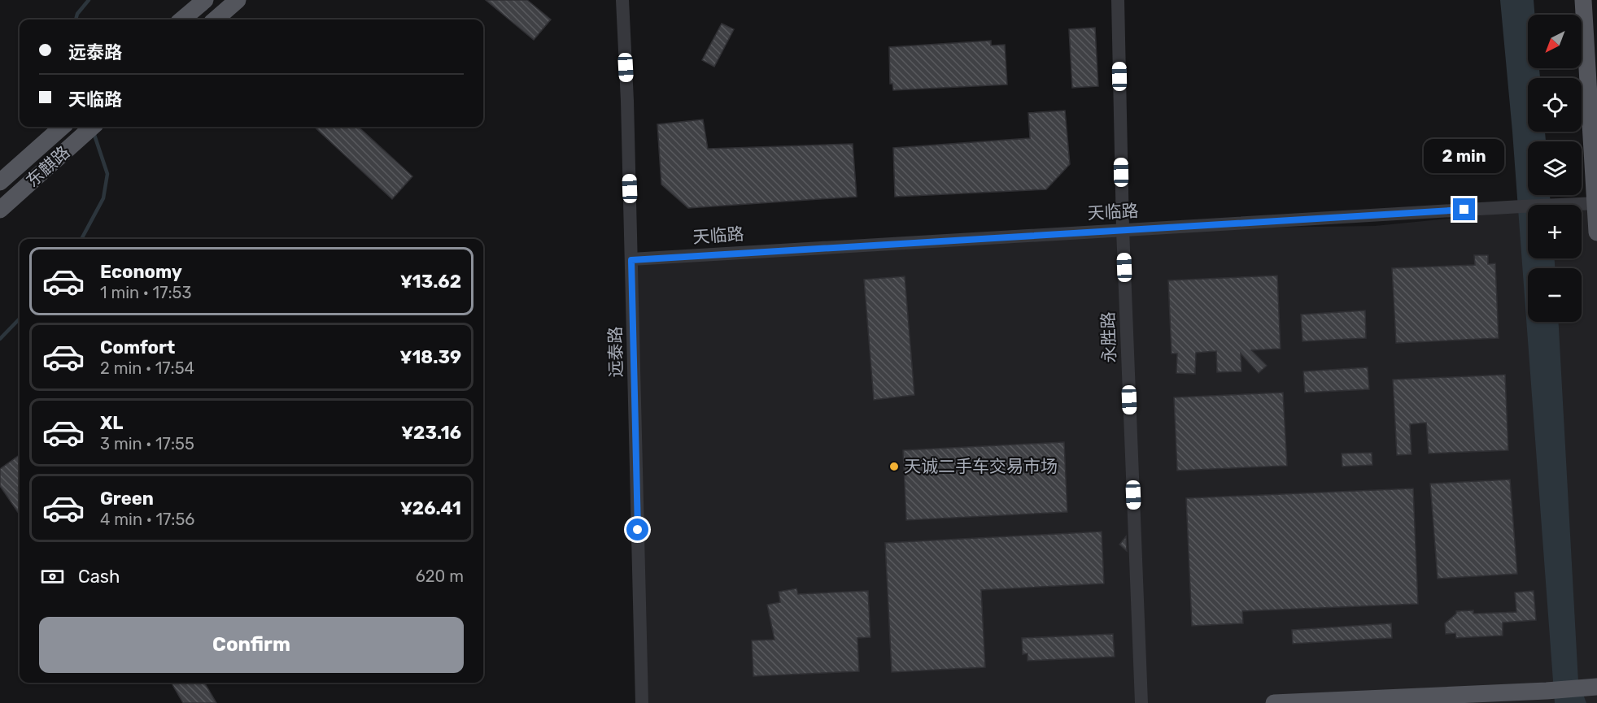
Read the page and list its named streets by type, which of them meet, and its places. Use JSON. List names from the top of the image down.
{
  "streets": {
    "main road": ["东麒路"],
    "street": ["天临路", "永胜路", "远泰路"]
  },
  "crossings": [
    ["天临路", "永胜路"],
    ["天临路", "远泰路"]
  ],
  "places": ["天诚二手车交易市场"],
  "north": "bottom left",
  "page": {
    "map_buttons": ["+", "−"],
    "banner": ["远泰路", "天临路"],
    "bubble": "2 min",
    "list": [
      {
        "name": "Economy",
        "note": "1 min · 17:53",
        "value": "¥13.62"
      },
      {
        "name": "Comfort",
        "note": "2 min · 17:54",
        "value": "¥18.39"
      },
      {
        "name": "XL",
        "note": "3 min · 17:55",
        "value": "¥23.16"
      },
      {
        "name": "Green",
        "note": "4 min · 17:56",
        "value": "¥26.41"
      }
    ],
    "pay": ["Cash", "620 m"],
    "buttons": "Confirm"
  }
}
